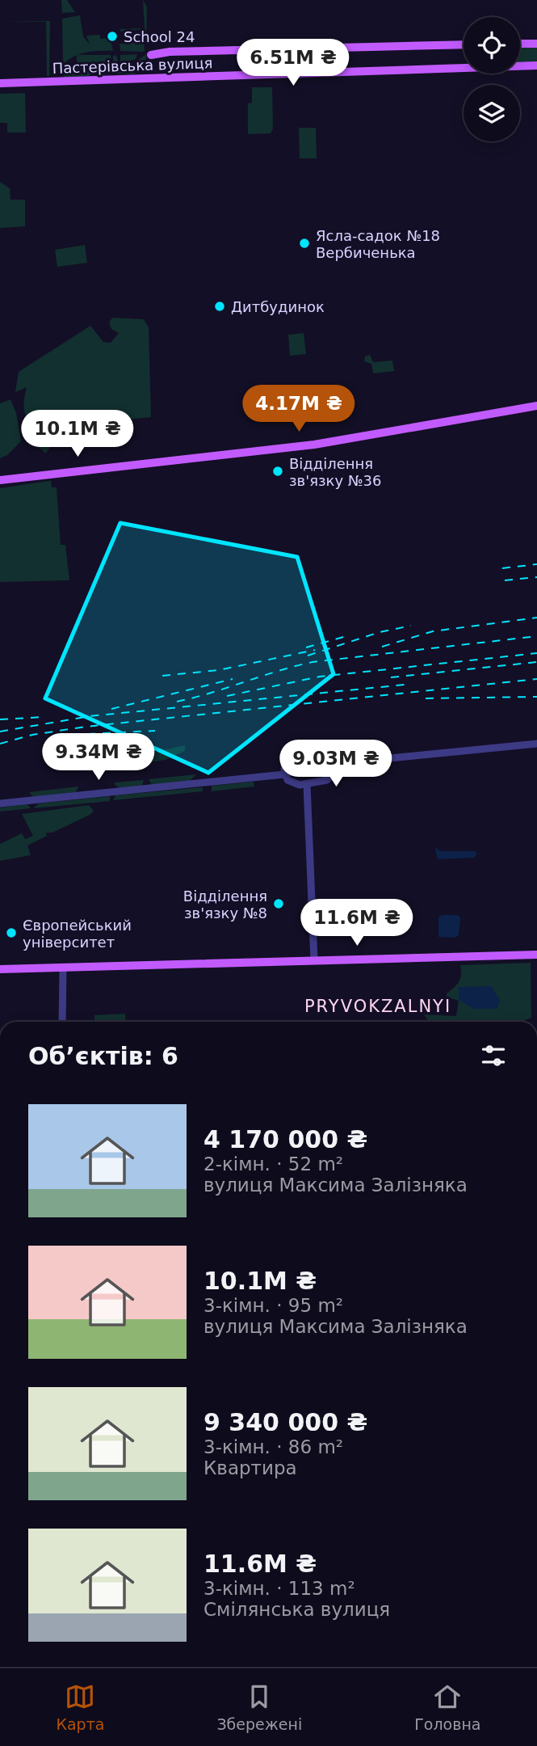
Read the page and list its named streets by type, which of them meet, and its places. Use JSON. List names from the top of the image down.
{
  "streets": {
    "main road": ["Пастерівська вулиця"]
  },
  "districts": ["PRYVOKZALNYI"],
  "places": [
    "School 24",
    "Ясла-садок №18 Вербиченька",
    "Дитбудинок",
    "Відділення зв'язку №36",
    "Відділення зв'язку №8",
    "Європейський університет"
  ],
  "page": {
    "price": [
      "6.51M ₴",
      "4.17M ₴",
      "10.1M ₴",
      "9.34M ₴",
      "9.03M ₴",
      "11.6M ₴"
    ],
    "heading": "Об’єктів: 6",
    "list": [
      {
        "name": "4 170 000 ₴",
        "note": "2-кімн. · 52 m² · вулиця Максима Залізняка"
      },
      {
        "name": "10.1M ₴",
        "note": "3-кімн. · 95 m² · вулиця Максима Залізняка"
      },
      {
        "name": "9 340 000 ₴",
        "note": "3-кімн. · 86 m² · Квартира"
      },
      {
        "name": "11.6M ₴",
        "note": "3-кімн. · 113 m² · Смілянська вулиця"
      }
    ],
    "tabs": ["Карта", "Збережені", "Головна"]
  }
}
